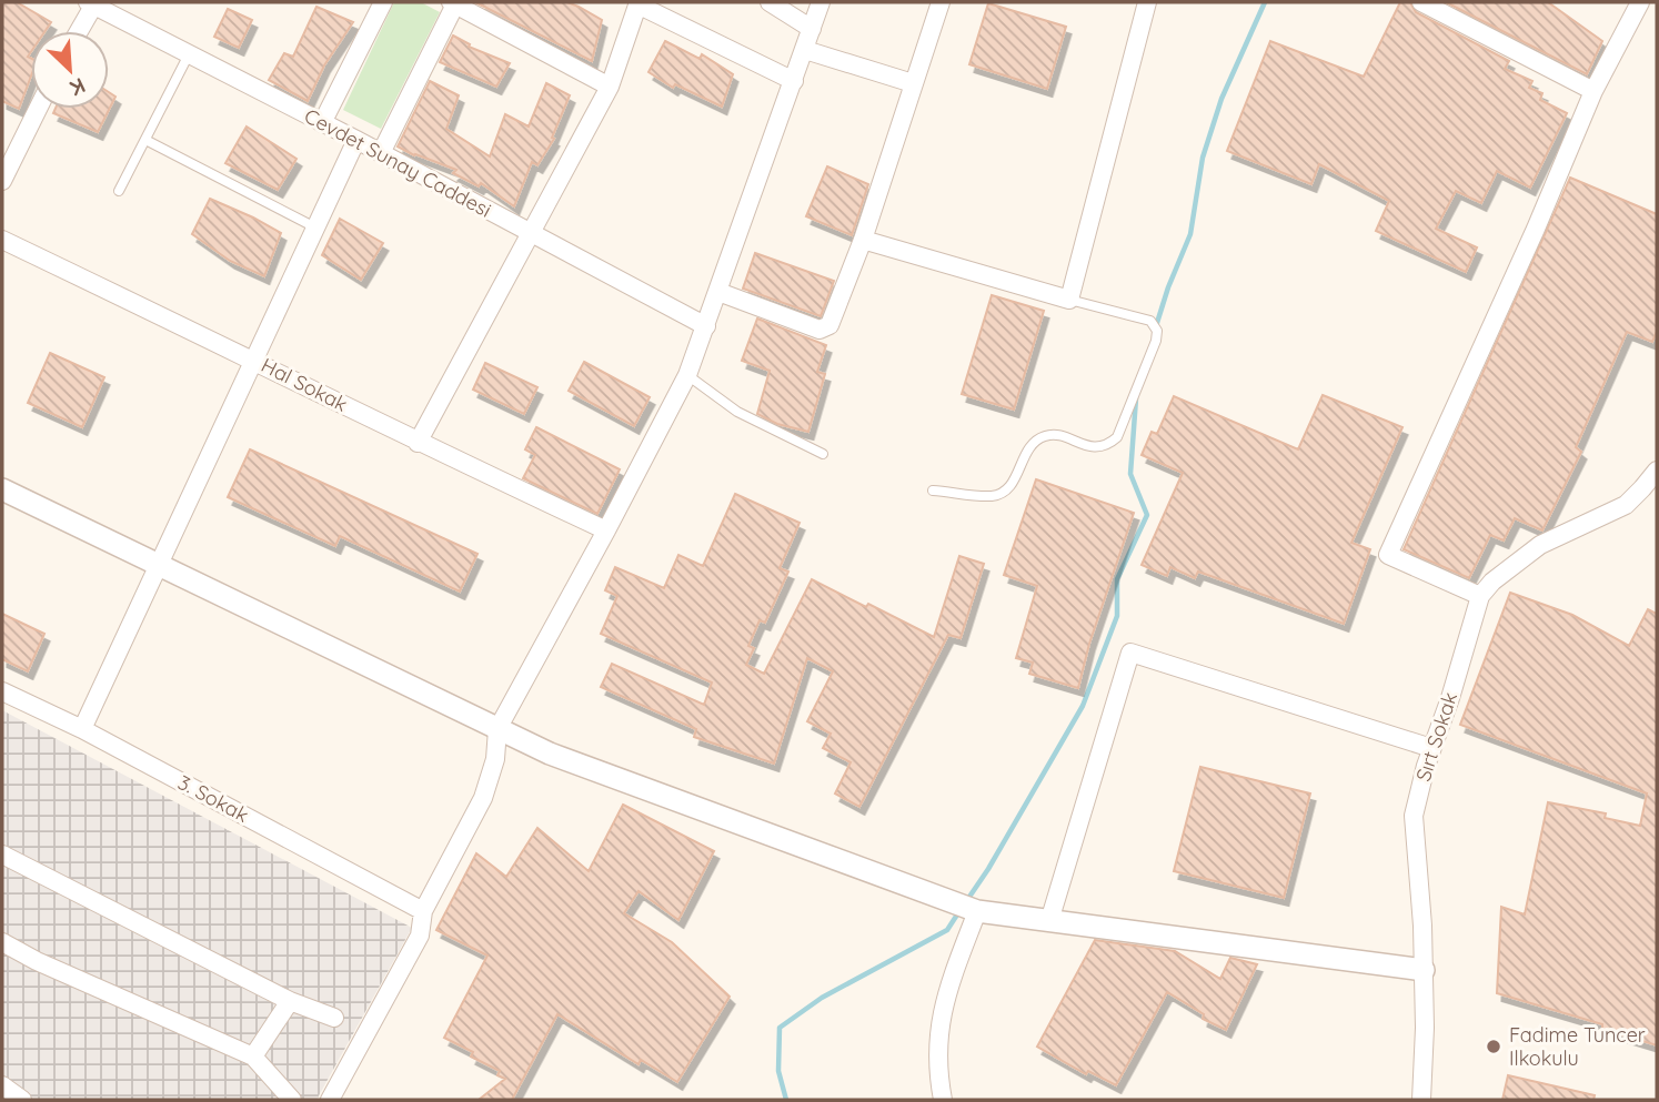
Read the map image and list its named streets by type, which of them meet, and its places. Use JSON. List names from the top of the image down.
{
  "streets": {
    "street": [
      "Cevdet Sunay Caddesi",
      "Hal Sokak",
      "Sırt Sokak",
      "3. Sokak"
    ]
  },
  "places": ["Fadime Tuncer Ilkokulu"],
  "north": "bottom right"
}
